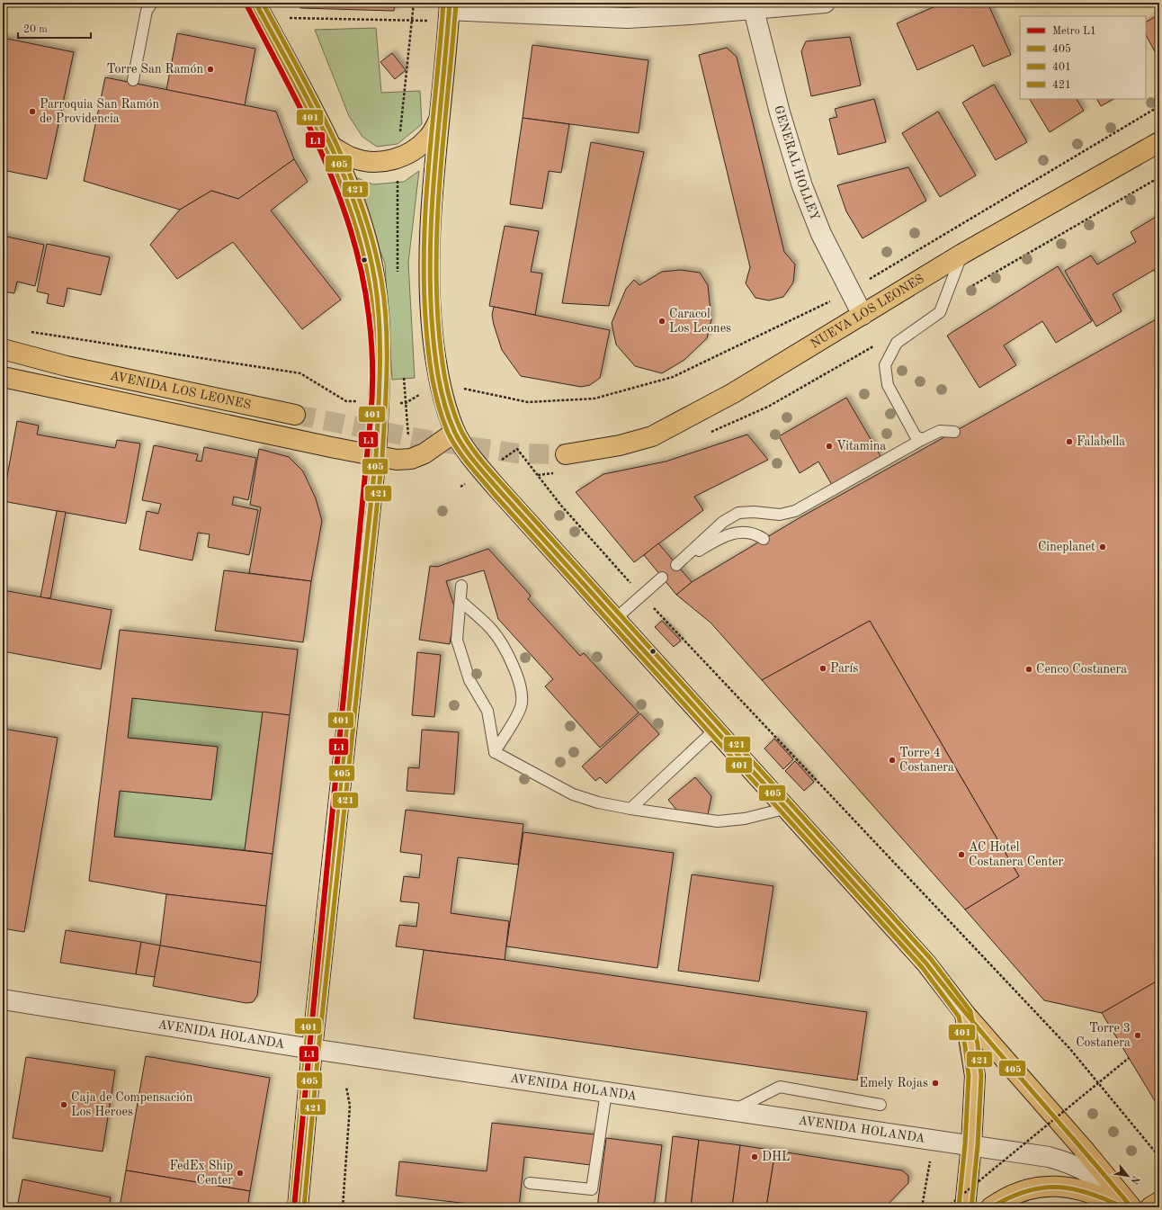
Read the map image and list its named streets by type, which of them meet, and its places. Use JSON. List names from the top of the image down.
{
  "streets": {
    "main road": ["NUEVA LOS LEONES", "AVENIDA LOS LEONES"],
    "street": ["GENERAL HOLLEY", "AVENIDA HOLANDA"]
  },
  "crossings": [
    ["GENERAL HOLLEY", "NUEVA LOS LEONES"]
  ],
  "places": [
    "Torre San Ramón",
    "Parroquia San Ramón de Providencia",
    "Caracol Los Leones",
    "Falabella",
    "Vitamina",
    "Cineplanet",
    "París",
    "Cenco Costanera",
    "Torre 4 Costanera",
    "AC Hotel Costanera Center",
    "Torre 3 Costanera",
    "Emely Rojas",
    "Caja de Compensación Los Heroes",
    "DHL",
    "FedEx Ship Center"
  ],
  "lines": [
    "metro line L1",
    "transit line 405",
    "transit line 401",
    "transit line 421"
  ],
  "legend": [
    "Metro L1",
    "405",
    "401",
    "421"
  ],
  "scale_bar": "20 m",
  "north": "bottom right"
}
